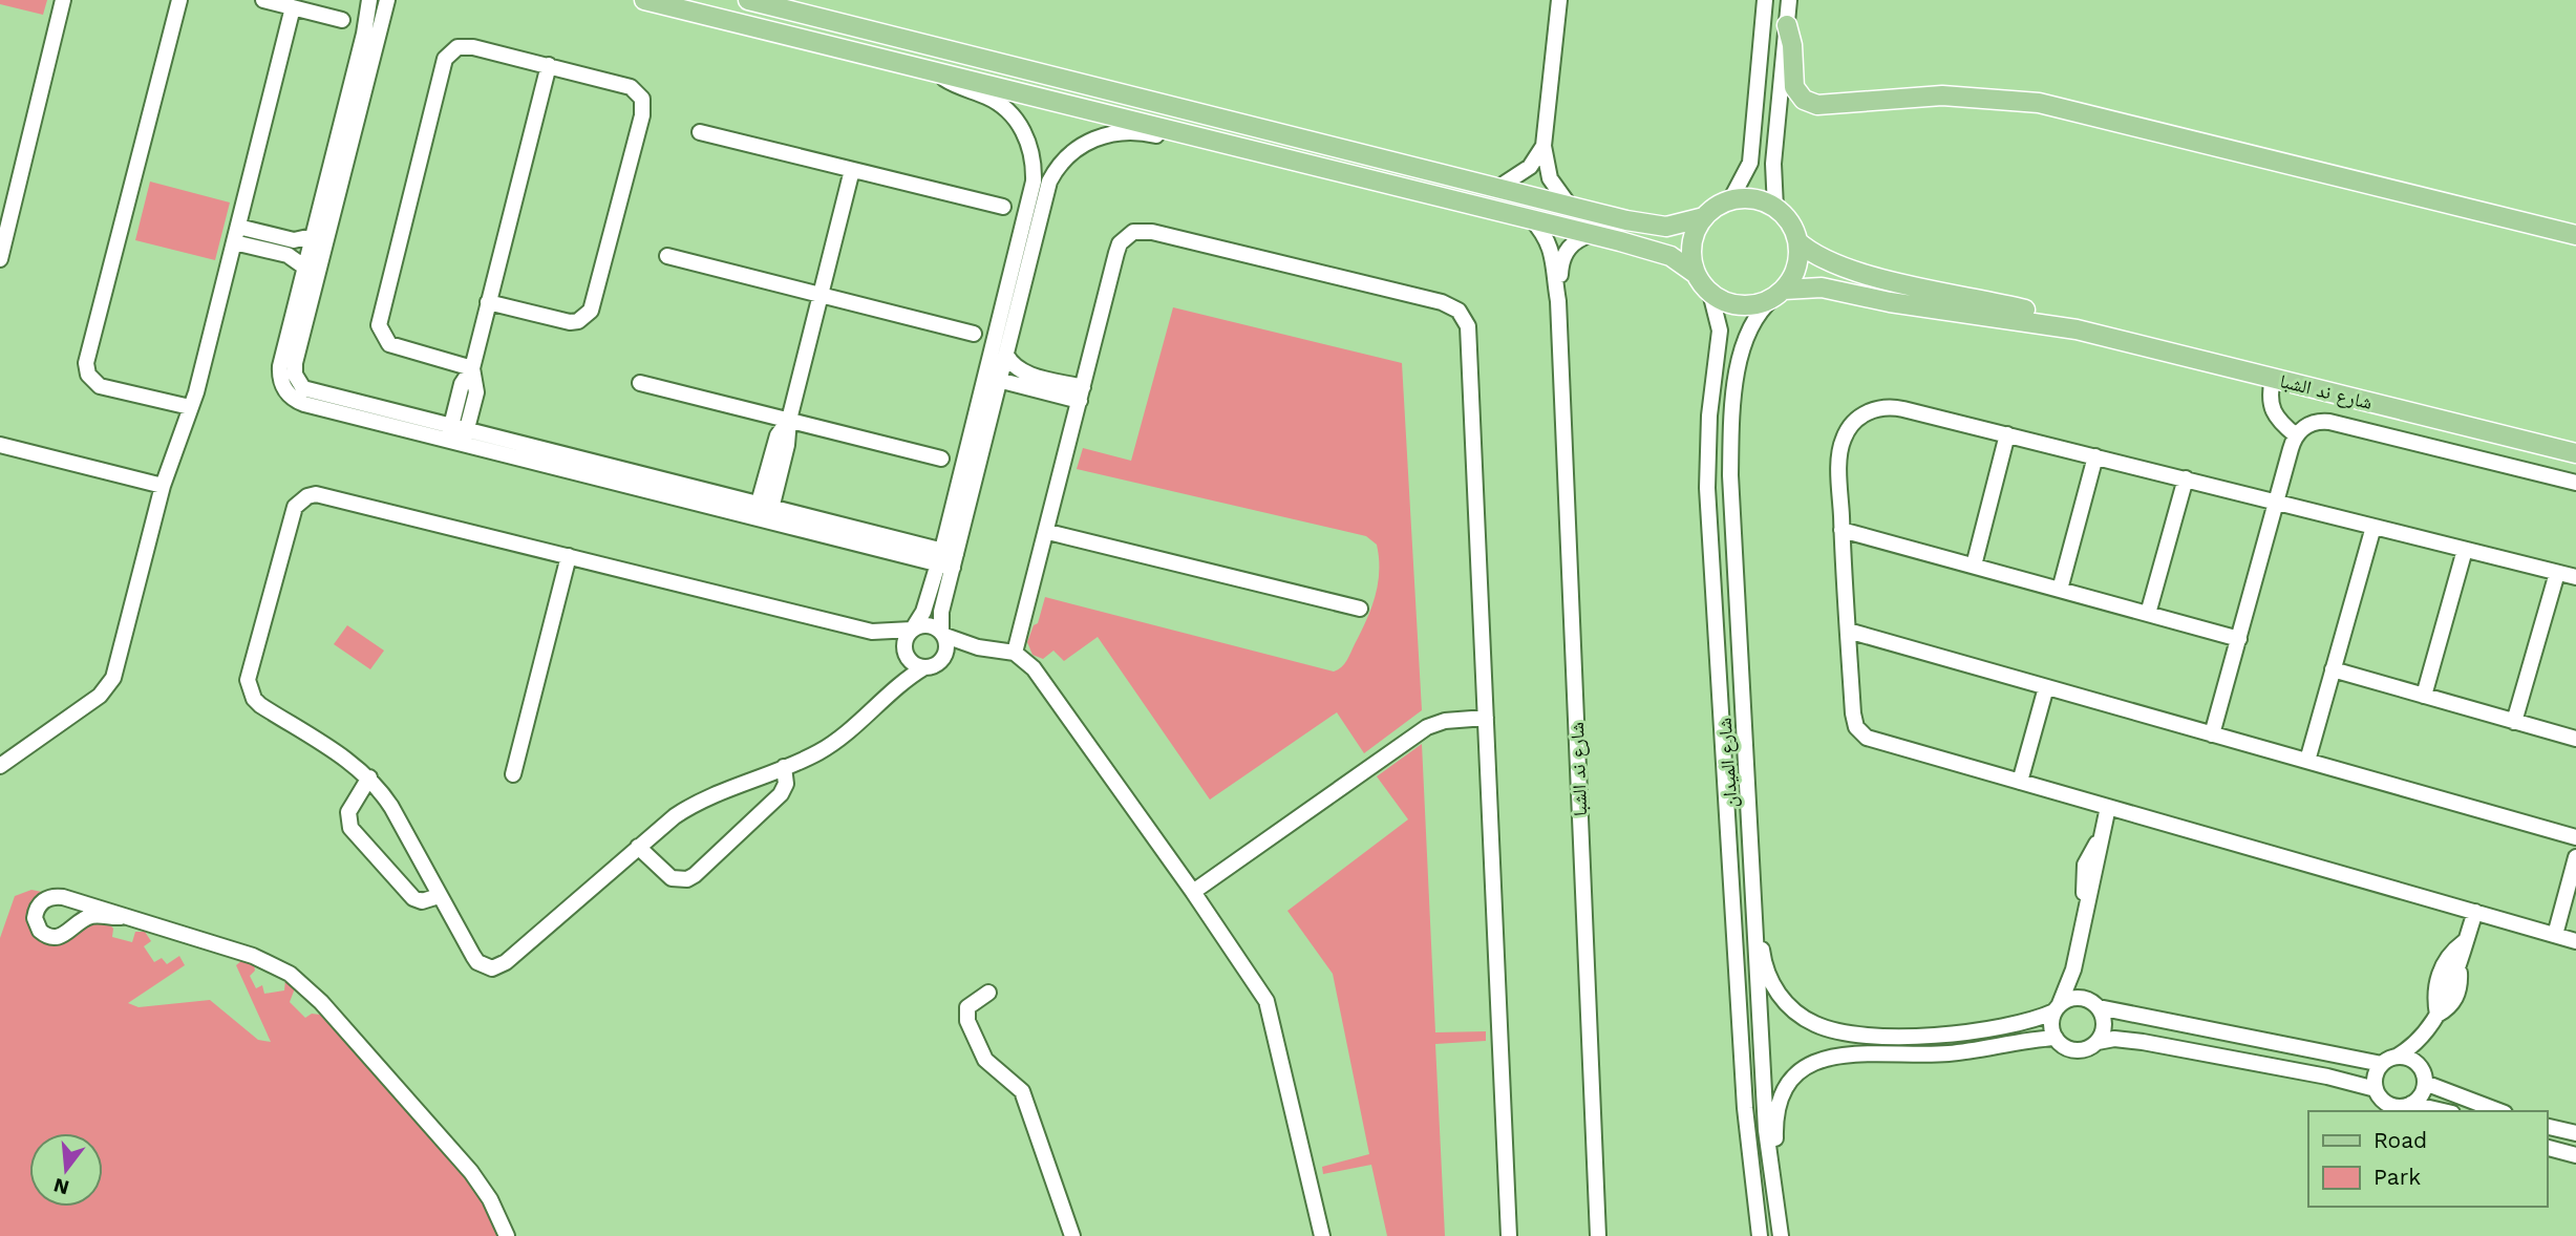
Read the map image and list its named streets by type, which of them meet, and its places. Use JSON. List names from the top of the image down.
{
  "streets": {
    "main road": ["شارع ند الشبا"],
    "street": ["شارع الميدان"]
  },
  "crossings": [
    ["شارع ند الشبا", "شارع الميدان"]
  ],
  "legend": ["Road", "Park"],
  "north": "bottom"
}
